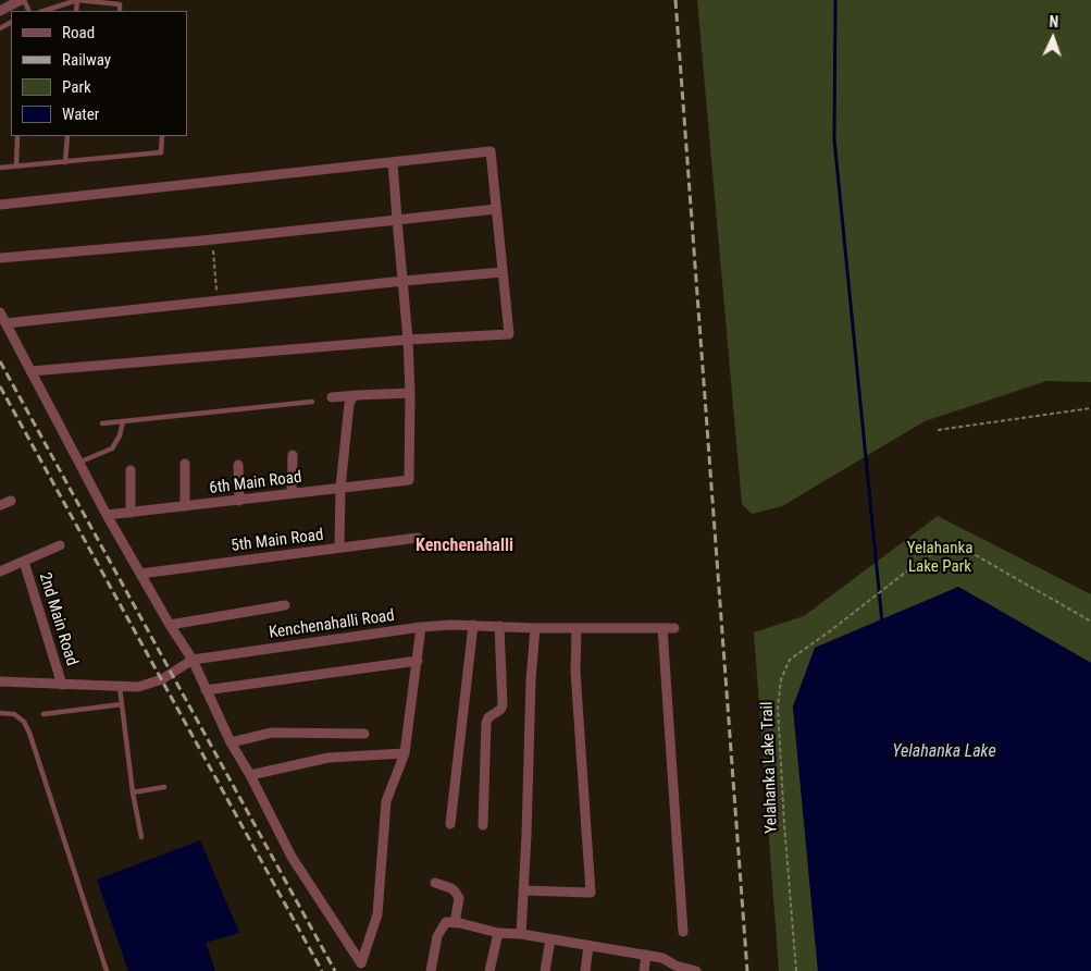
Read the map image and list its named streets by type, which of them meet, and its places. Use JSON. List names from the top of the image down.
{
  "streets": {
    "street": [
      "6th Main Road",
      "5th Main Road",
      "2nd Main Road",
      "Kenchenahalli Road"
    ],
    "path": ["Yelahanka Lake Trail"]
  },
  "crossings": [
    ["2nd Main Road", "Kenchenahalli Road"]
  ],
  "districts": ["Kenchenahalli"],
  "water": ["Yelahanka Lake"],
  "parks": ["Yelahanka Lake Park"],
  "legend": [
    "Road",
    "Railway",
    "Park",
    "Water"
  ],
  "north": "top"
}
